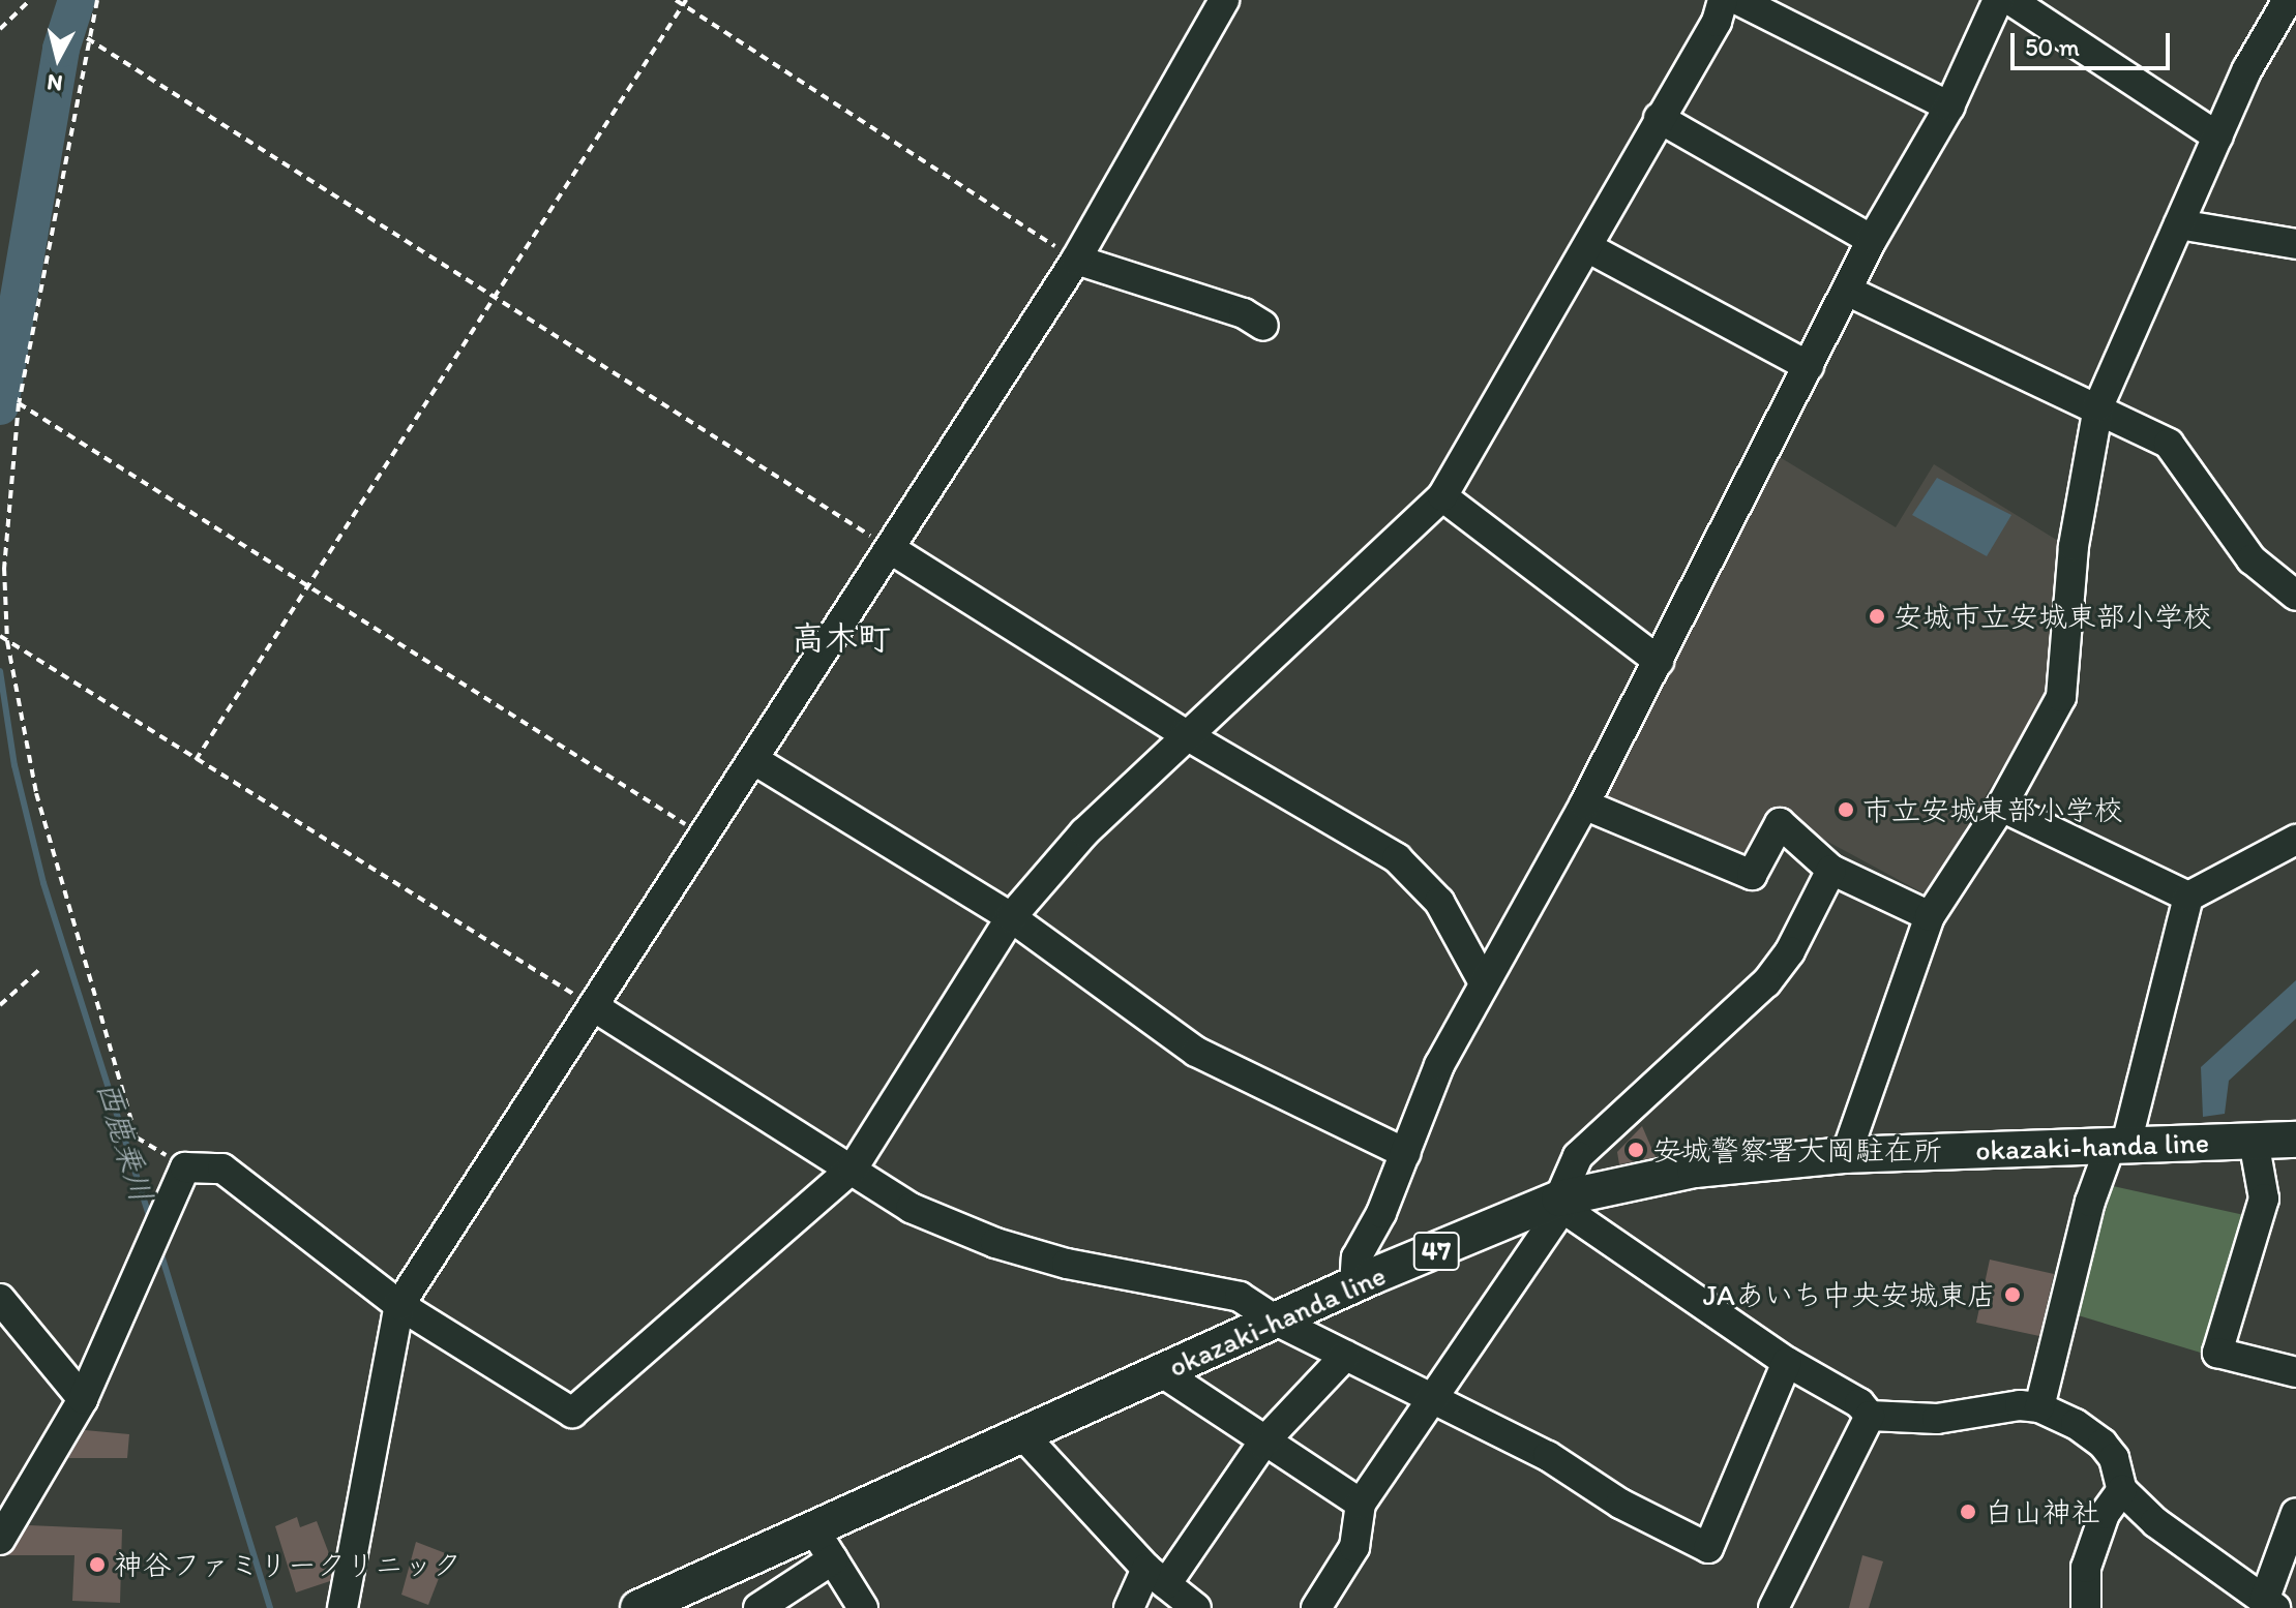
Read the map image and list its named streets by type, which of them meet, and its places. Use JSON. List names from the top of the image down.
{
  "streets": {
    "main road": ["okazaki-handa line", "47"]
  },
  "districts": ["高木町"],
  "water": ["西鹿乗川"],
  "places": [
    "安城市立安城東部小学校",
    "市立安城東部小学校",
    "安城警察署大岡駐在所",
    "JAあいち中央安城東店",
    "白山神社",
    "神谷ファミリークリニック"
  ],
  "scale_bar": "50 m",
  "north": "bottom"
}
